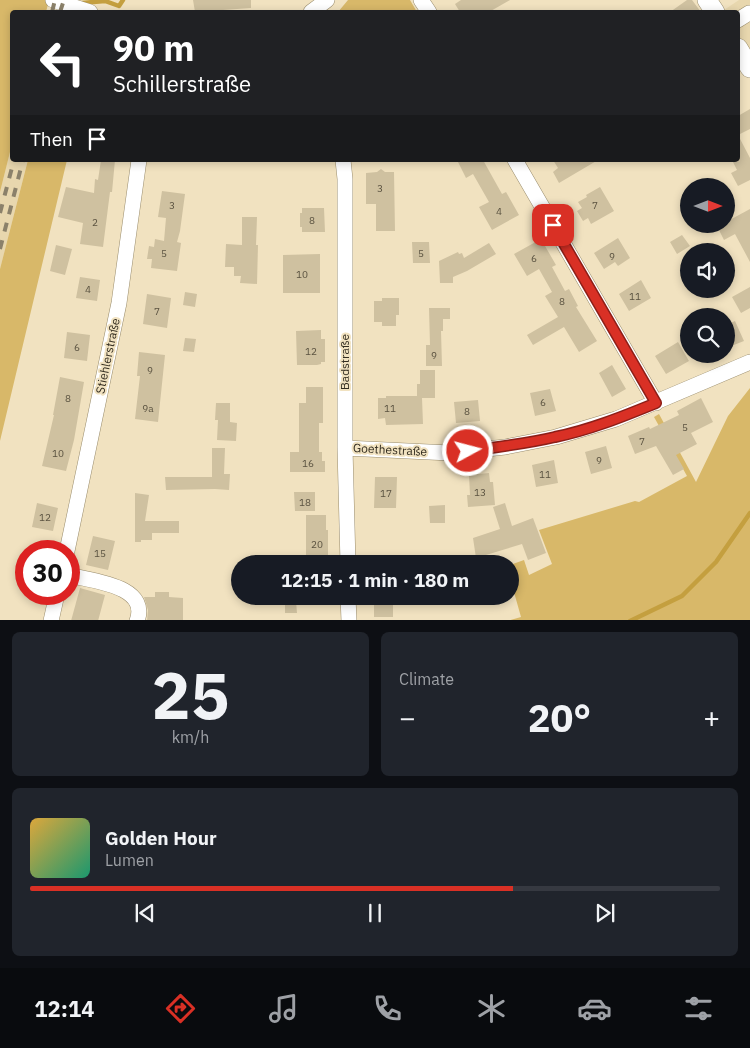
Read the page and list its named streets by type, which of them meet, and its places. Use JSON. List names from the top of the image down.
{
  "streets": {
    "street": ["Stiehlerstraße", "Badstraße", "Goethestraße"]
  },
  "crossings": [
    ["Badstraße", "Goethestraße"]
  ],
  "house_numbers": [
    "3",
    "3",
    "7",
    "4",
    "8",
    "2",
    "5",
    "5",
    "9",
    "6",
    "10",
    "4",
    "11",
    "8",
    "7",
    "6",
    "12",
    "9",
    "9",
    "8",
    "6",
    "9a",
    "11",
    "8",
    "5",
    "7",
    "10",
    "9",
    "16",
    "11",
    "13",
    "17",
    "18",
    "12",
    "20",
    "15"
  ],
  "north": "right",
  "page": {
    "turn": ["90 m", "Schillerstraße"],
    "then": "Then",
    "limit": "30",
    "trip": "12:15 · 1 min · 180 m",
    "tile": [
      ["25", "km/h"],
      "Climate"
    ],
    "heat": ["−", "20°", "+"],
    "song": ["Golden Hour", "Lumen"],
    "tabs": "12:14"
  }
}
